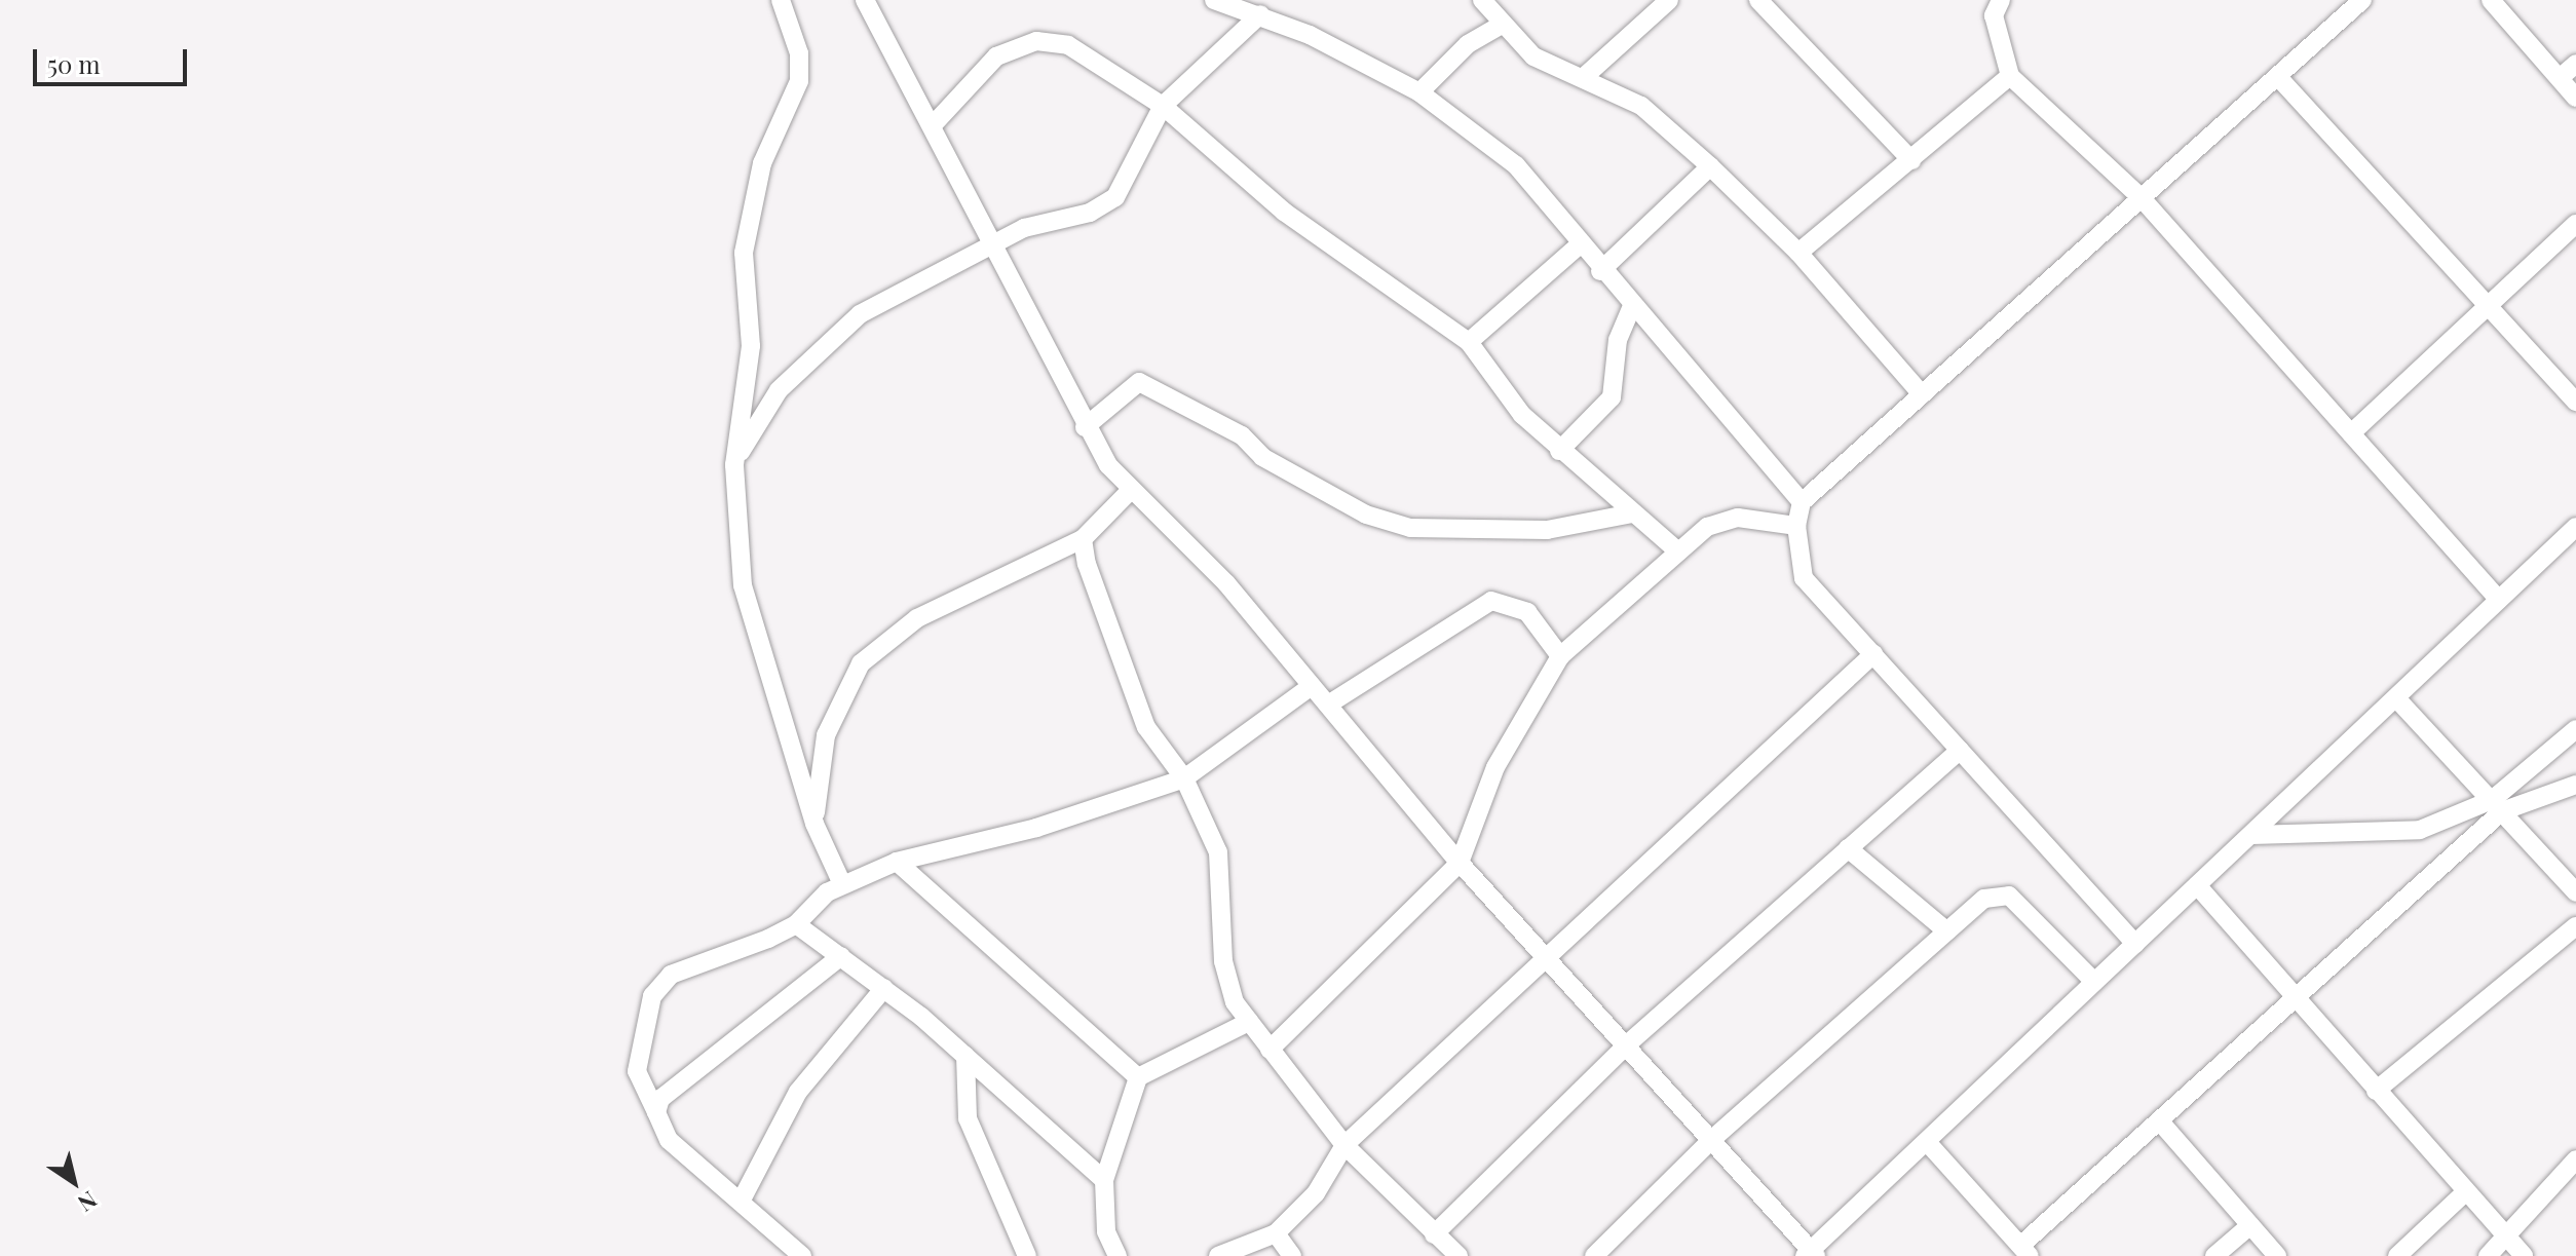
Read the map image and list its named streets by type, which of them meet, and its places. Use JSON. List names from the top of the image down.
{
  "scale_bar": "50 m",
  "north": "bottom right"
}
